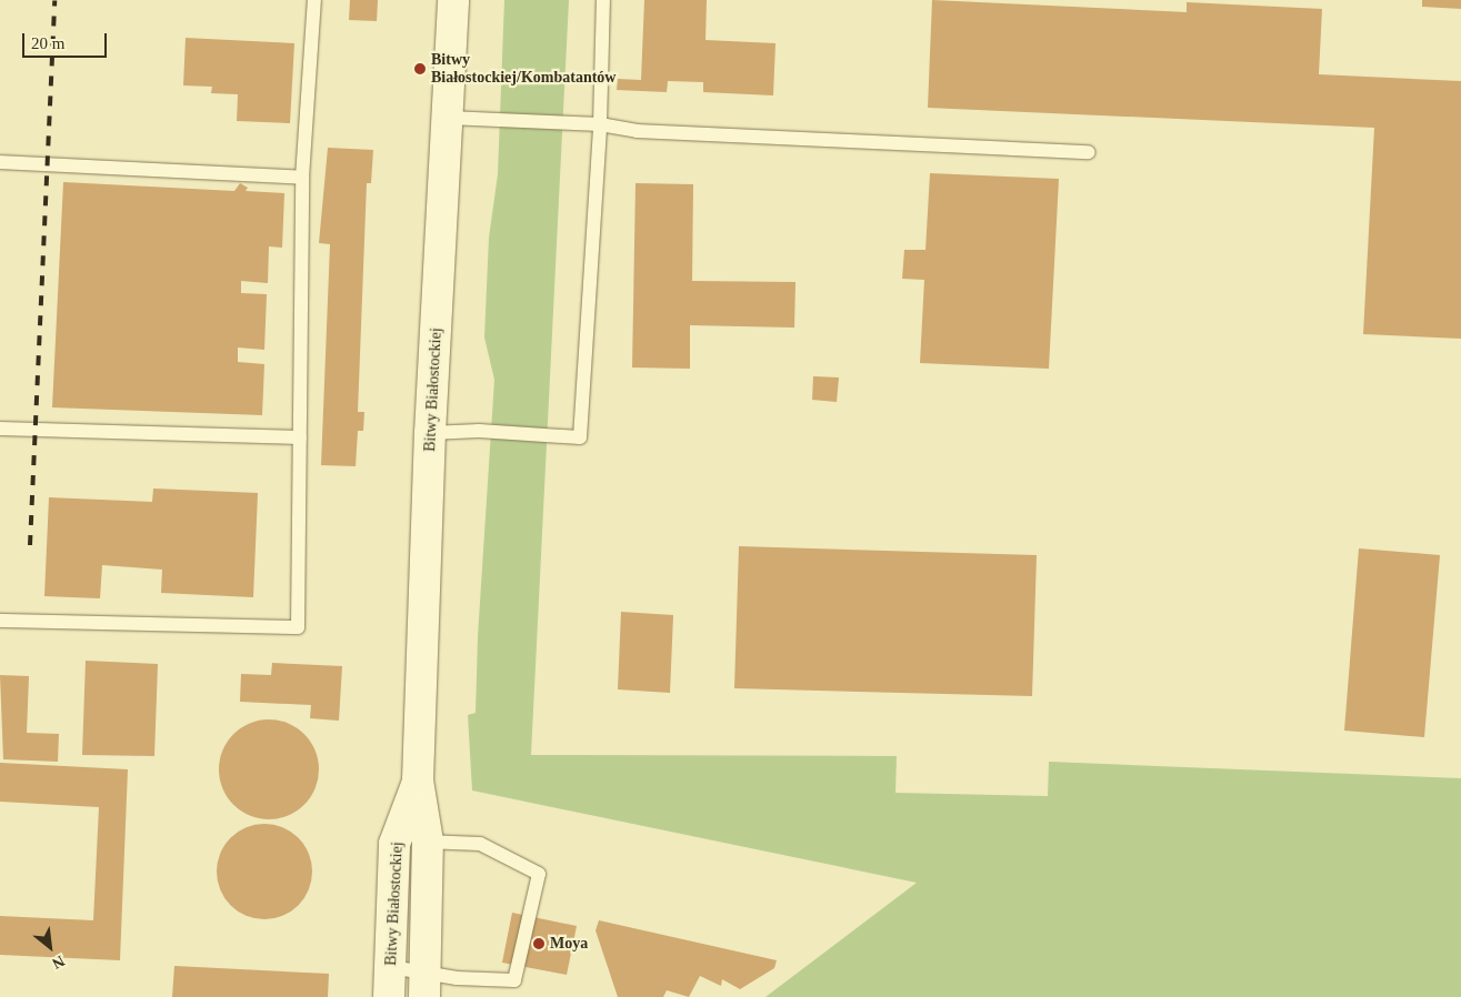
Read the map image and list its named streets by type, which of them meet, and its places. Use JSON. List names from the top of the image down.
{
  "streets": {
    "street": ["Bitwy Białostockiej"]
  },
  "places": ["Bitwy Białostockiej/Kombatantów", "Moya"],
  "scale_bar": "20 m",
  "north": "bottom right"
}
